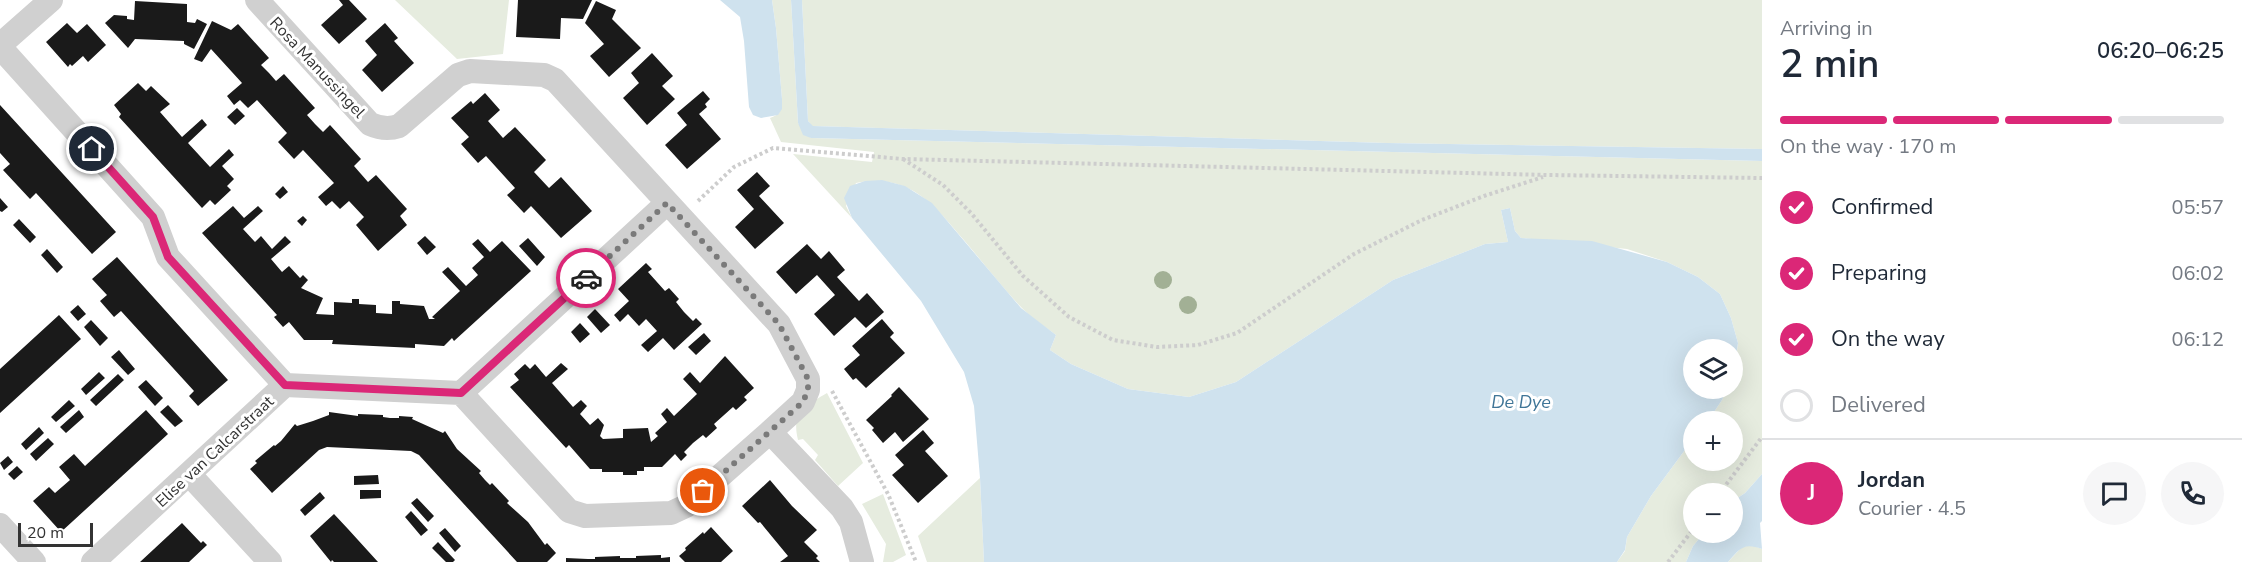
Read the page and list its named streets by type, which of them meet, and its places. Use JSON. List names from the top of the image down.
{
  "streets": {
    "street": ["Rosa Manussingel", "Elise van Calcarstraat"]
  },
  "water": ["De Dye"],
  "scale_bar": "20 m",
  "page": {
    "heading": ["2 min", "Arriving in", "06:20–06:25"],
    "panel": ["Jordan", "Courier · 4.5"],
    "bar": "On the way · 170 m",
    "list": [
      ["Confirmed", "05:57"],
      ["Preparing", "06:02"],
      ["On the way", "06:12"],
      "Delivered"
    ],
    "map_buttons": ["+", "−"],
    "round": "J",
    "scale": "20 m"
  }
}
